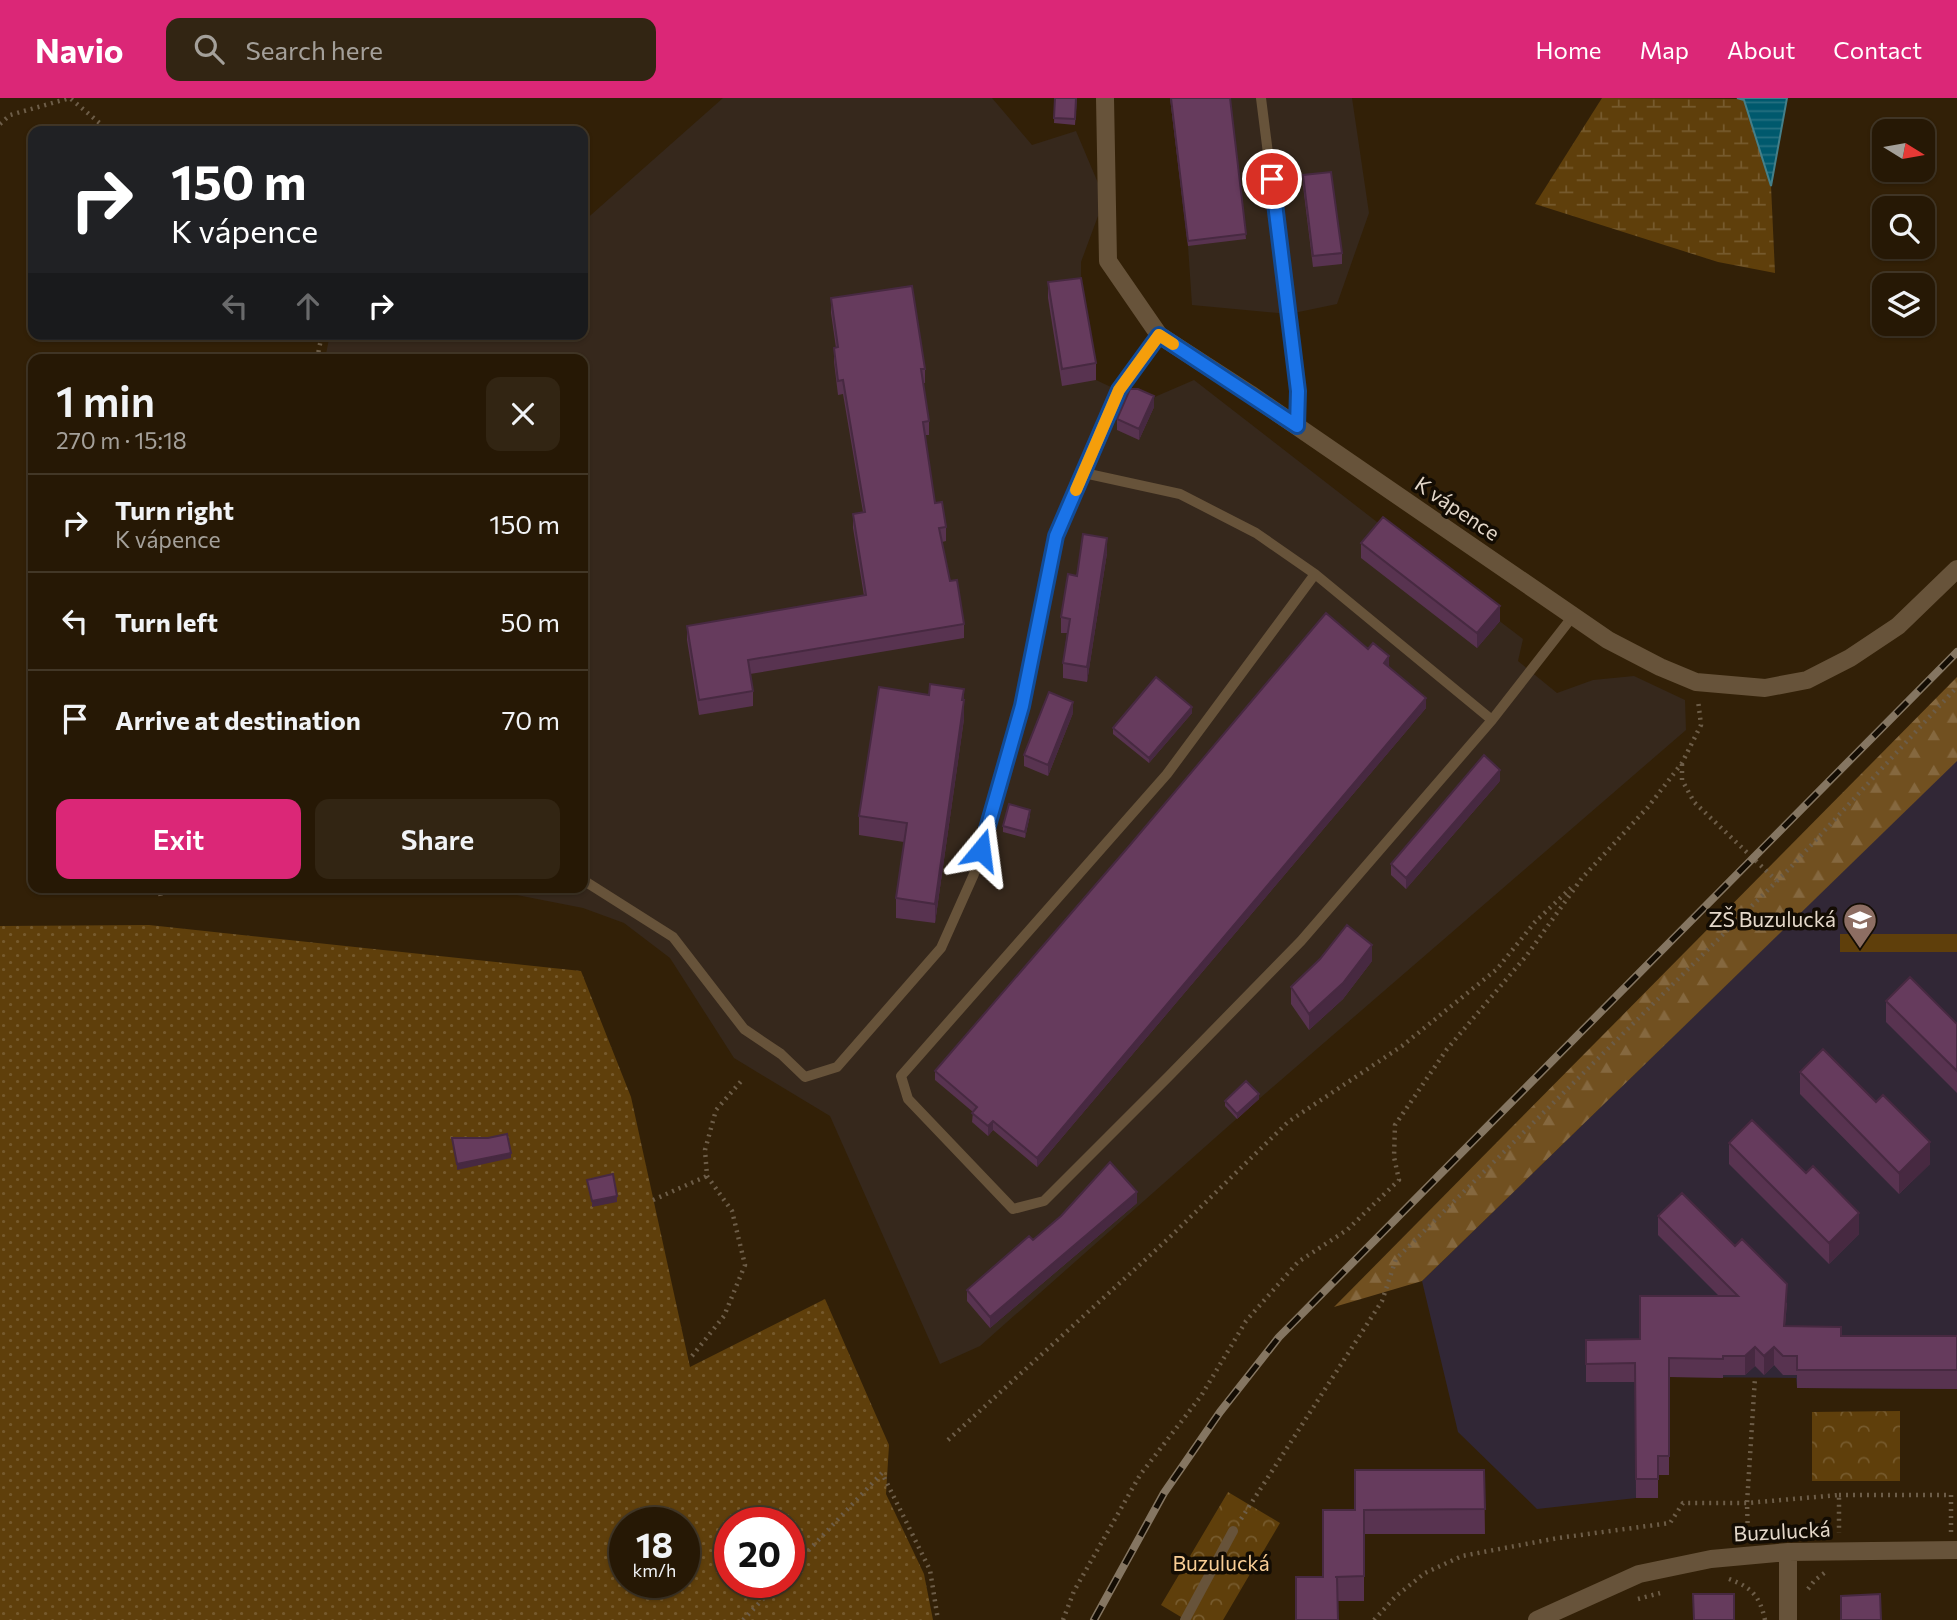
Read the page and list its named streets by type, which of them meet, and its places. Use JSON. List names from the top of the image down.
{
  "streets": {
    "street": ["K vápence", "Buzulucká"]
  },
  "parks": ["Buzulucká"],
  "places": {
    "school or university": ["ZŠ Buzulucká"]
  },
  "north": "right",
  "page": {
    "header": "Navio",
    "search": "Search here",
    "nav": [
      "Home",
      "Map",
      "About",
      "Contact"
    ],
    "turn": ["150 m", "K vápence"],
    "heading": ["1 min", "270 m · 15:18"],
    "list": [
      {
        "name": "Turn right",
        "note": "K vápence",
        "value": "150 m"
      },
      {
        "name": "Turn left",
        "value": "50 m"
      },
      {
        "name": "Arrive at destination",
        "value": "70 m"
      }
    ],
    "buttons": ["Exit", "Share"],
    "speed": "18 km/h",
    "limit": "20"
  }
}
